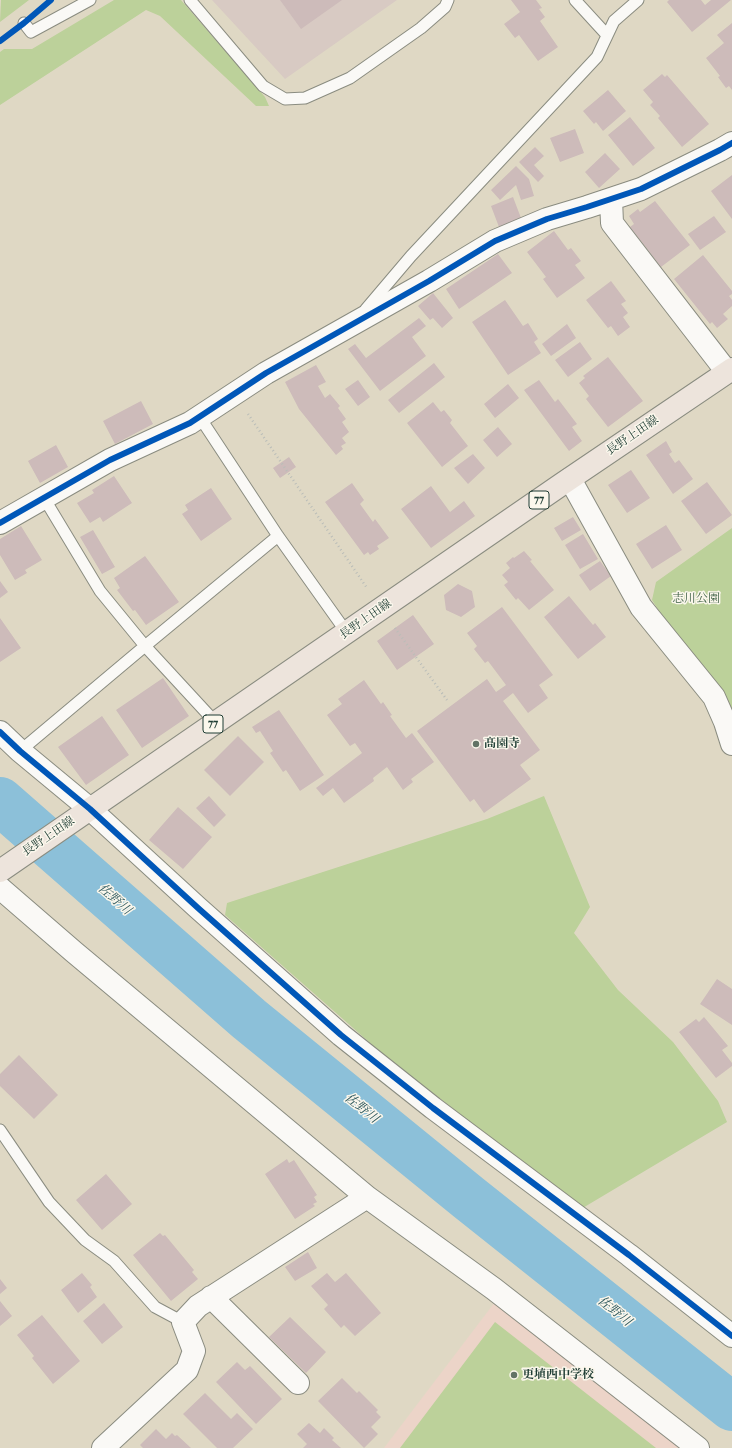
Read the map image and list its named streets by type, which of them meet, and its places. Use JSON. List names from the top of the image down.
{
  "streets": {
    "main road": ["長野上田線", "77"]
  },
  "water": ["佐野川"],
  "parks": ["志川公園"],
  "places": ["髙園寺", "更埴西中学校"]
}
